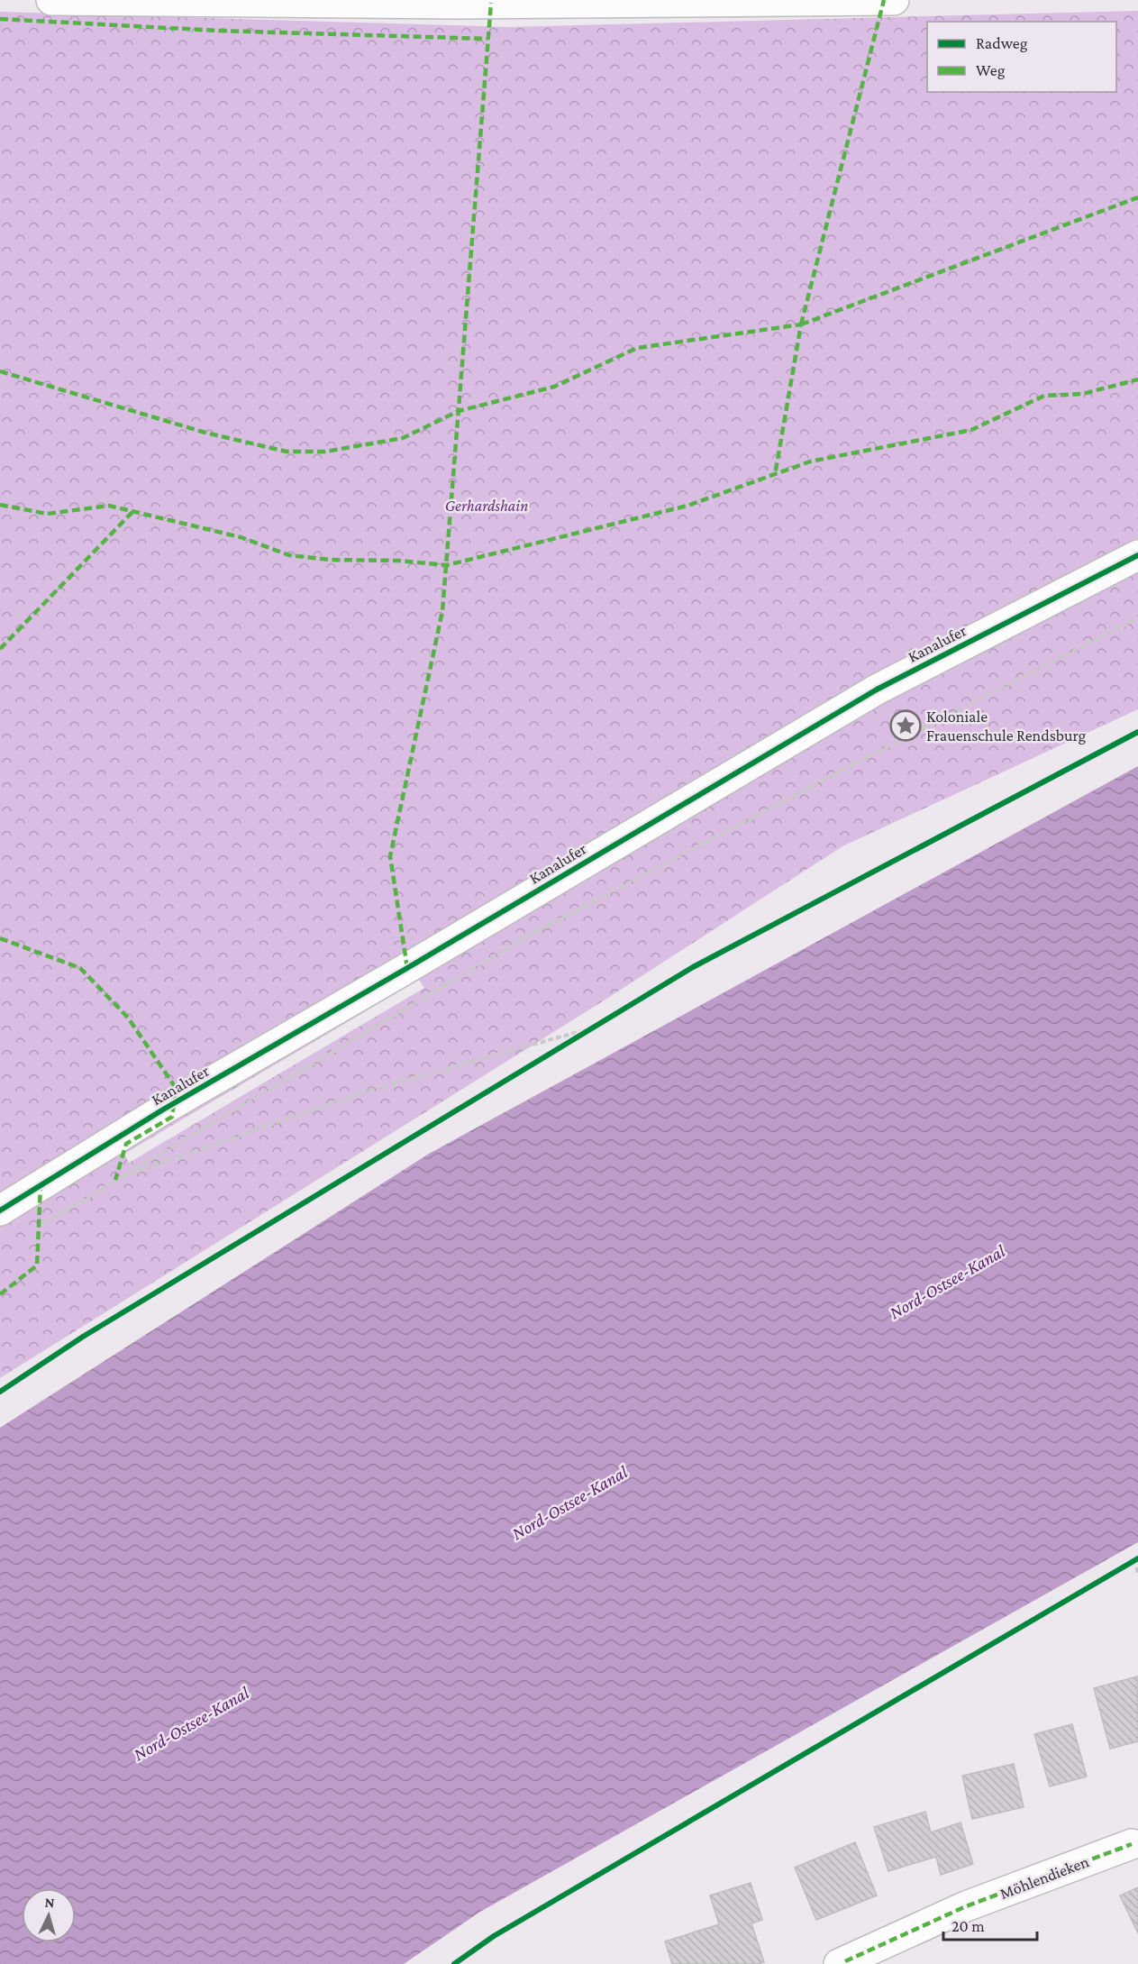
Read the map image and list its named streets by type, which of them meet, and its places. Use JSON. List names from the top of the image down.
{
  "streets": {
    "street": ["Kanalufer", "Möhlendieken"]
  },
  "water": ["Nord-Ostsee-Kanal"],
  "parks": ["Gerhardshain"],
  "places": {
    "place": ["Koloniale Frauenschule Rendsburg"]
  },
  "legend": ["Radweg", "Weg"],
  "scale_bar": "20 m",
  "north": "top"
}
